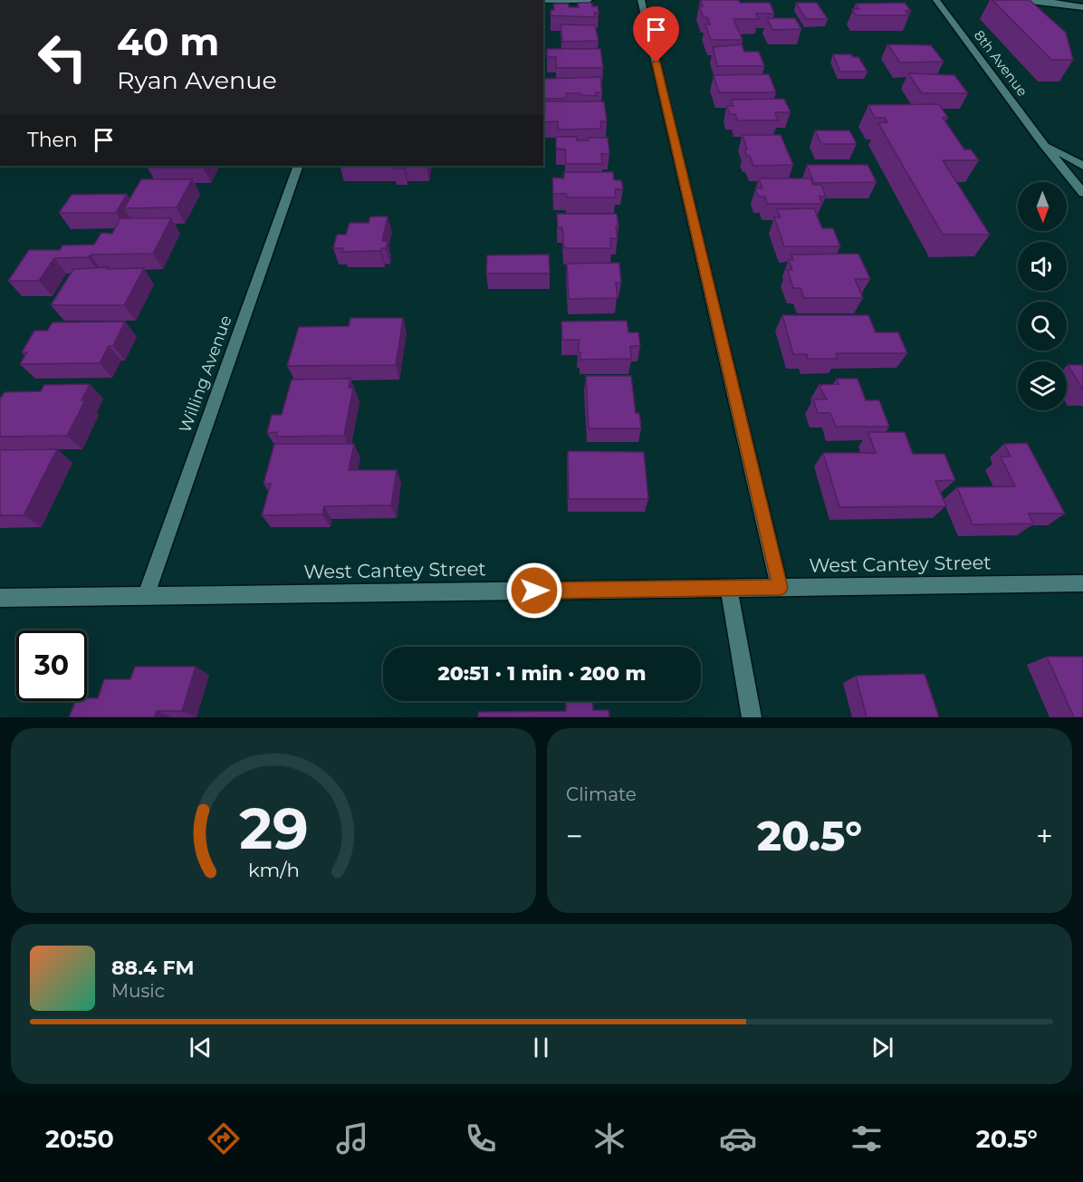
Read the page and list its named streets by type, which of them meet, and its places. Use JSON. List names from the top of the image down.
{
  "streets": {
    "street": ["8th Avenue", "Willing Avenue", "West Cantey Street"]
  },
  "crossings": [
    ["Willing Avenue", "West Cantey Street"]
  ],
  "north": "bottom",
  "page": {
    "turn": ["40 m", "Ryan Avenue"],
    "then": "Then",
    "limit": "30",
    "trip": "20:51 · 1 min · 200 m",
    "tile": "Climate",
    "heat": ["−", "20.5°", "+"],
    "song": ["88.4 FM", "Music"],
    "tabs": ["20:50", "20.5°"],
    "gauge": ["29", "km/h"]
  }
}
